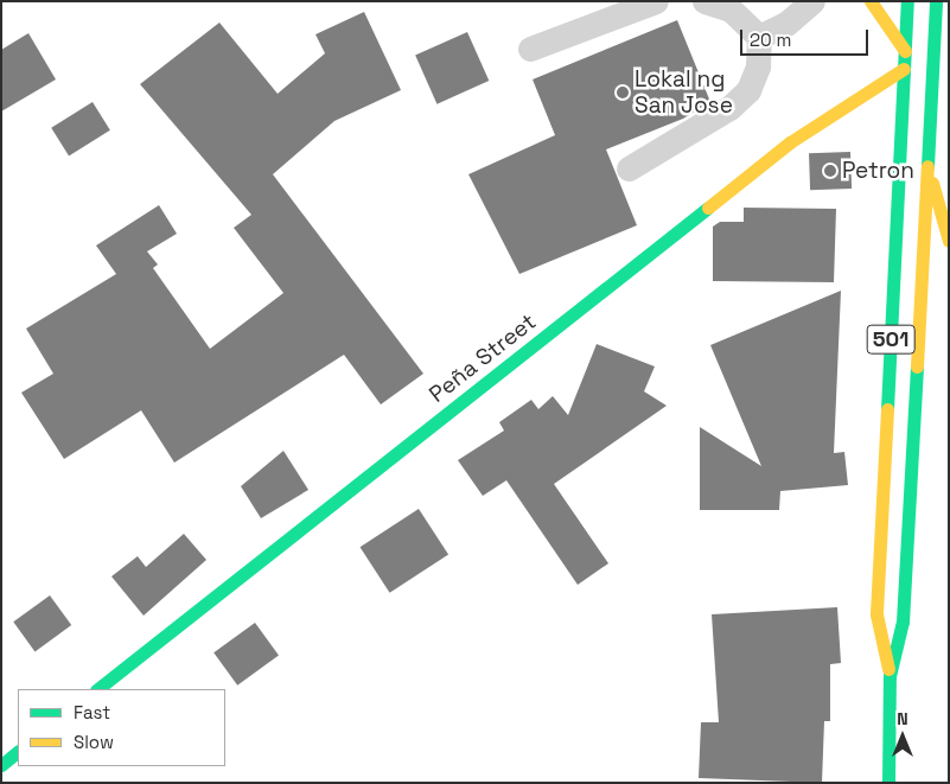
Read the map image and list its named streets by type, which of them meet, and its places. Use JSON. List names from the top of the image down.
{
  "streets": {
    "main road": ["501", "Peña Street"]
  },
  "crossings": [
    ["501", "Peña Street"]
  ],
  "places": ["Lokal ng San Jose", "Petron"],
  "legend": ["Fast", "Slow"],
  "scale_bar": "20 m",
  "north": "top"
}
